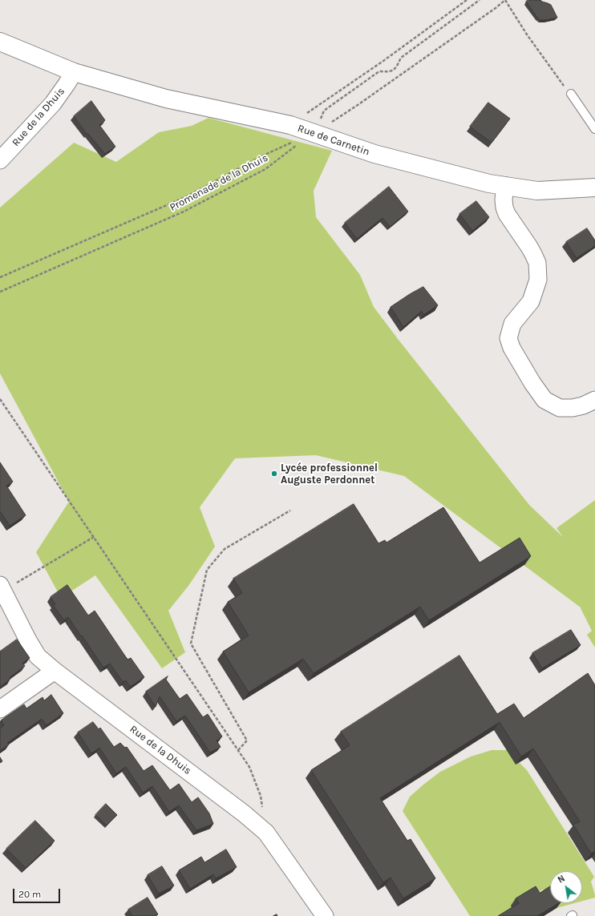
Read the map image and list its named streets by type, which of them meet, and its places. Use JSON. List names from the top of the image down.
{
  "streets": {
    "street": ["Rue de la Dhuis", "Rue de Carnetin"],
    "path": ["Promenade de la Dhuis"]
  },
  "crossings": [
    ["Rue de la Dhuis", "Rue de Carnetin"],
    ["Rue de Carnetin", "Promenade de la Dhuis"]
  ],
  "places": ["Lycée professionnel Auguste Perdonnet"],
  "scale_bar": "20 m",
  "north": "top left"
}
